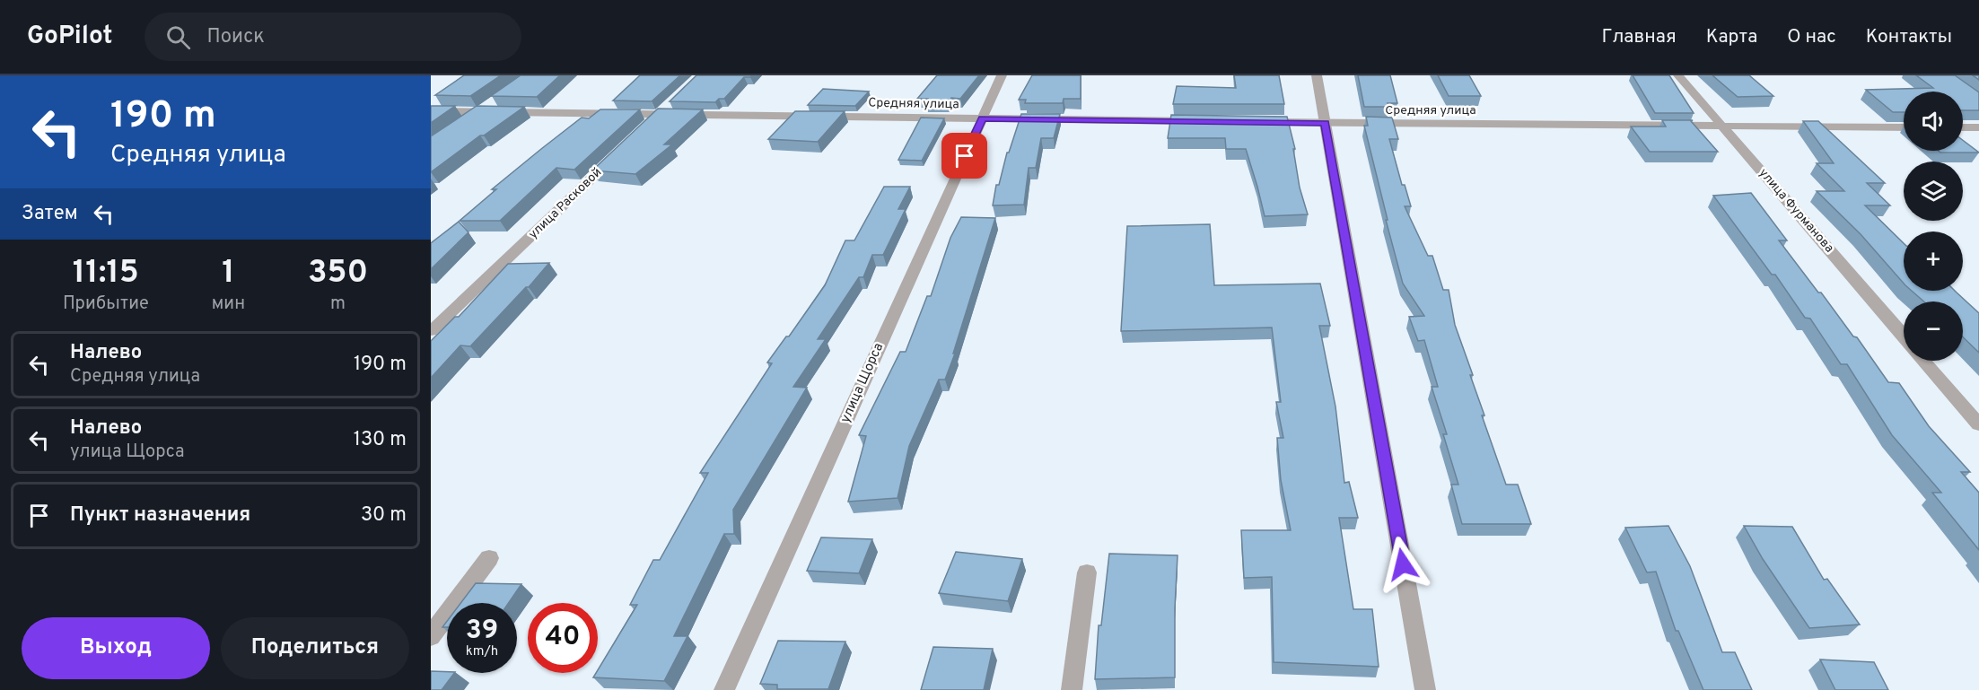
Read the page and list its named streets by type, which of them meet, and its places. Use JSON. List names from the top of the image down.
{
  "streets": {
    "street": [
      "Средняя улица",
      "улица Расковой",
      "улица Фурманова",
      "улица Щорса"
    ]
  },
  "crossings": [
    ["Средняя улица", "улица Фурманова"],
    ["Средняя улица", "улица Щорса"]
  ],
  "page": {
    "header": "GoPilot",
    "search": "Поиск",
    "nav": [
      "Главная",
      "Карта",
      "О нас",
      "Контакты"
    ],
    "turn": ["190 m", "Средняя улица"],
    "map_buttons": ["+", "−"],
    "then": "Затем",
    "eta": [
      "11:15",
      "Прибытие",
      "1",
      "мин",
      "350",
      "m"
    ],
    "list": [
      {
        "name": "Налево",
        "note": "Средняя улица",
        "value": "190 m"
      },
      {
        "name": "Налево",
        "note": "улица Щорса",
        "value": "130 m"
      },
      {
        "name": "Пункт назначения",
        "value": "30 m"
      }
    ],
    "speed": "39 km/h",
    "limit": "40",
    "buttons": ["Выход", "Поделиться"]
  }
}
